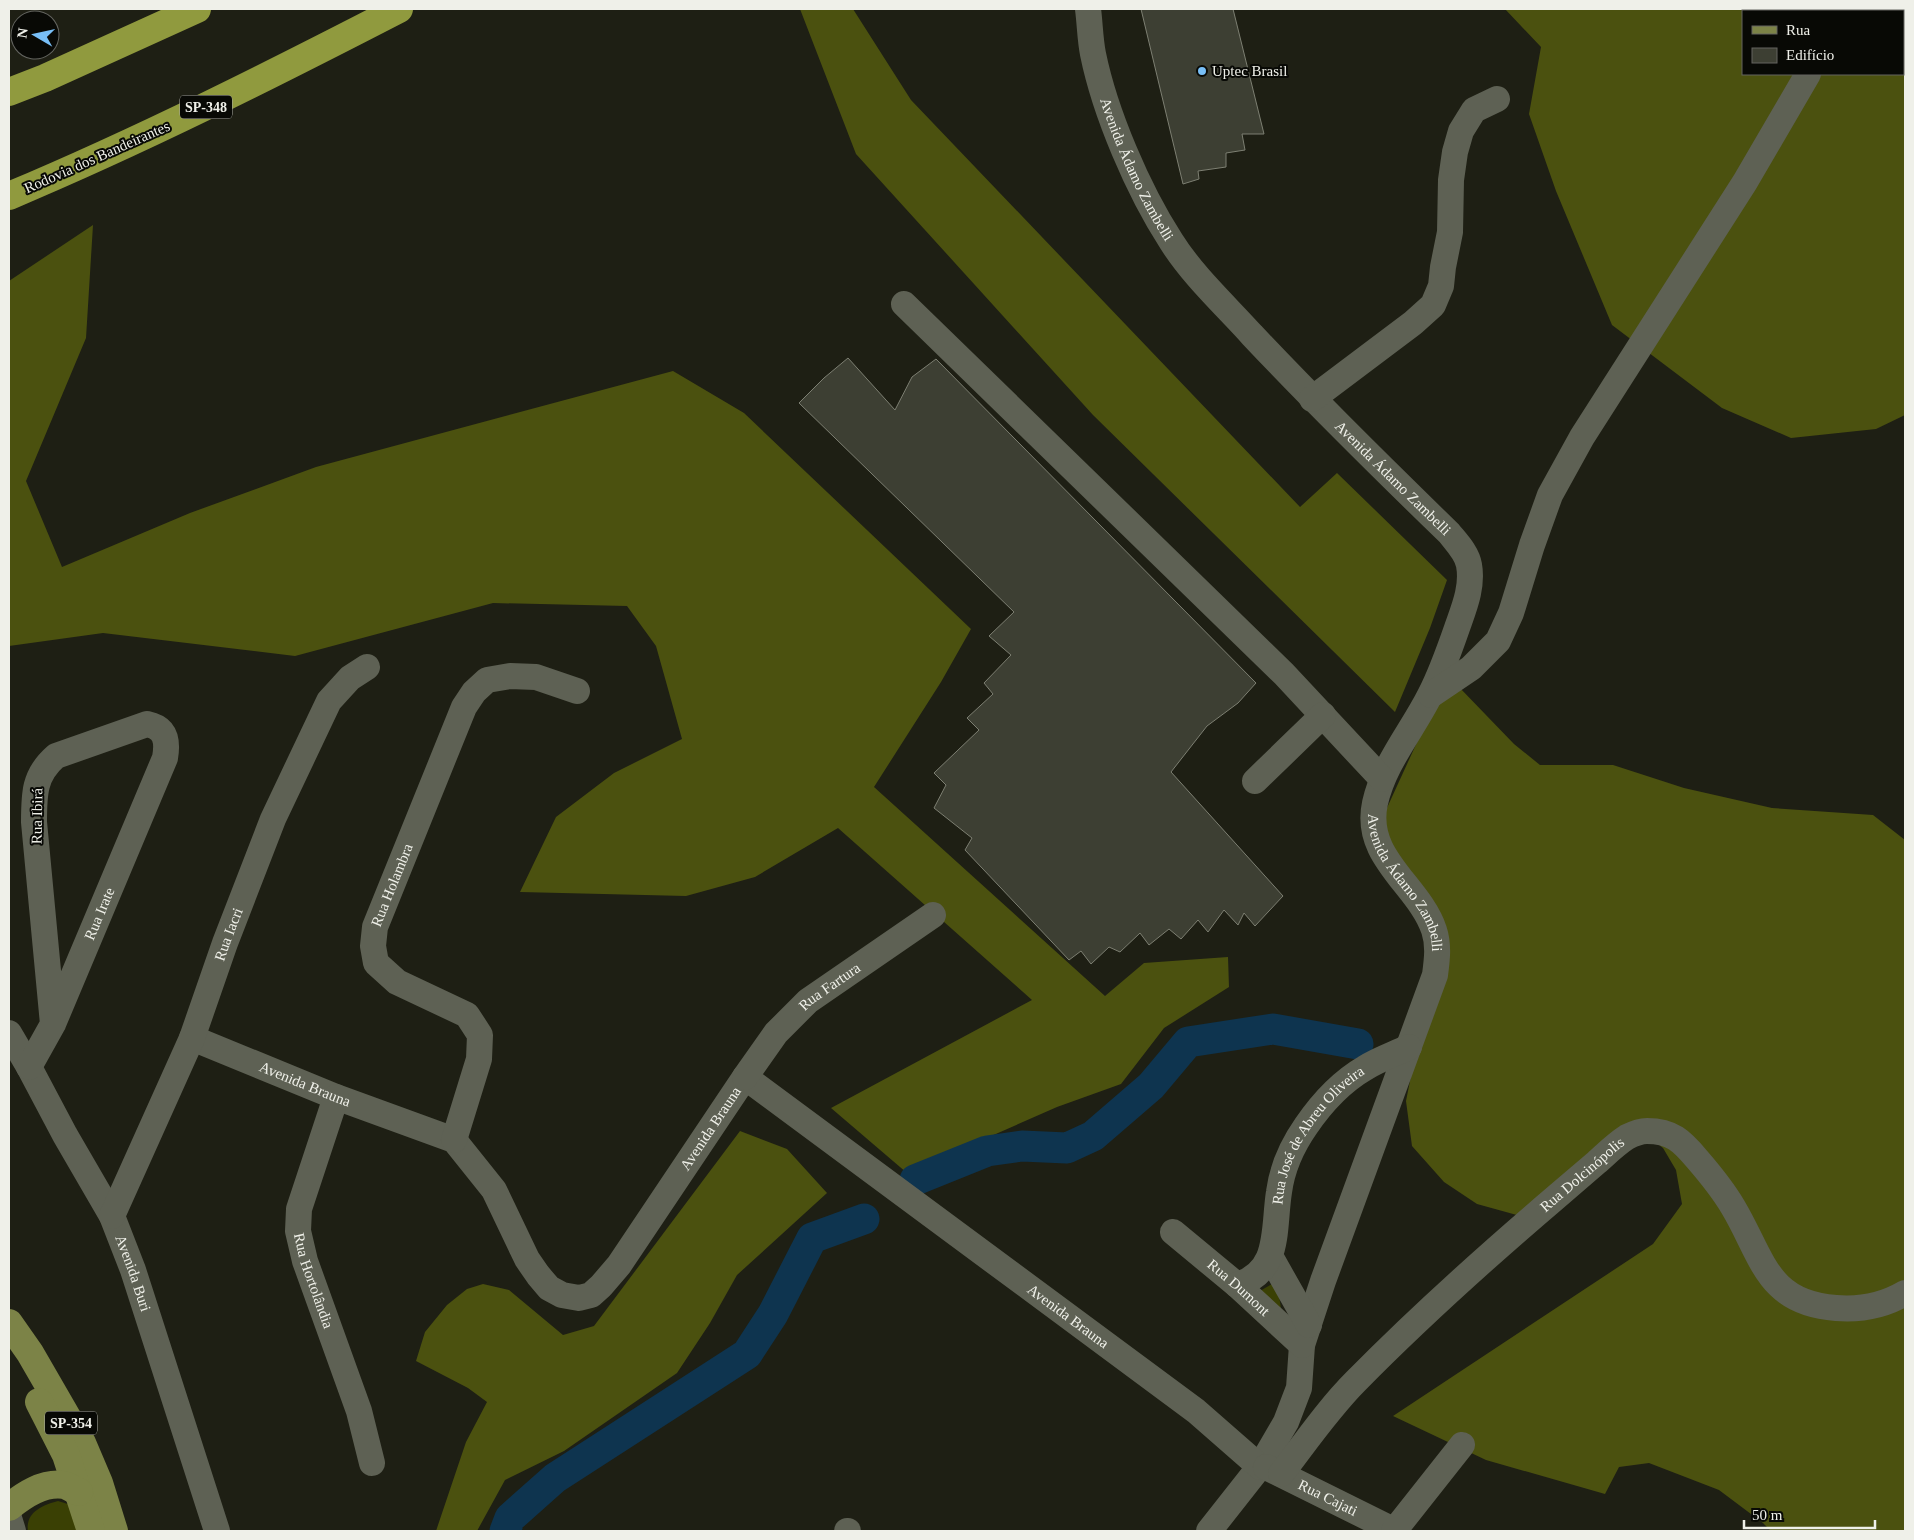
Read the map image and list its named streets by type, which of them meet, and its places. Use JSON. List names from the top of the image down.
{
  "streets": {
    "highway": ["SP-348", "Rodovia dos Bandeirantes"],
    "main road": ["SP-354"],
    "street": [
      "Avenida Ádamo Zambelli",
      "Rua Ibirá",
      "Rua Holambra",
      "Rua Irate",
      "Rua Iacri",
      "Rua Fartura",
      "Avenida Brauna",
      "Rua José de Abreu Oliveira",
      "Rua Dolcinópolis",
      "Avenida Buri",
      "Rua Hortolândia",
      "Rua Dumont",
      "Rua Cajati"
    ]
  },
  "crossings": [
    ["Avenida Ádamo Zambelli", "Avenida Brauna"],
    ["Avenida Ádamo Zambelli", "Rua José de Abreu Oliveira"],
    ["Avenida Ádamo Zambelli", "Rua Dolcinópolis"],
    ["Avenida Ádamo Zambelli", "Rua Dumont"],
    ["Avenida Ádamo Zambelli", "Rua Cajati"],
    ["Rua Ibirá", "Rua Irate"],
    ["Rua Holambra", "Avenida Brauna"],
    ["Rua Irate", "Avenida Buri"],
    ["Rua Iacri", "Avenida Brauna"],
    ["Rua Iacri", "Avenida Buri"],
    ["Rua Fartura", "Avenida Brauna"],
    ["Avenida Brauna", "Rua Dolcinópolis"],
    ["Avenida Brauna", "Rua Hortolândia"],
    ["Avenida Brauna", "Rua Cajati"],
    ["Rua José de Abreu Oliveira", "Rua Dumont"],
    ["Rua Dolcinópolis", "Rua Cajati"]
  ],
  "places": ["Uptec Brasil"],
  "legend": ["Rua", "Edifício"],
  "scale_bar": "50 m",
  "north": "left"
}
